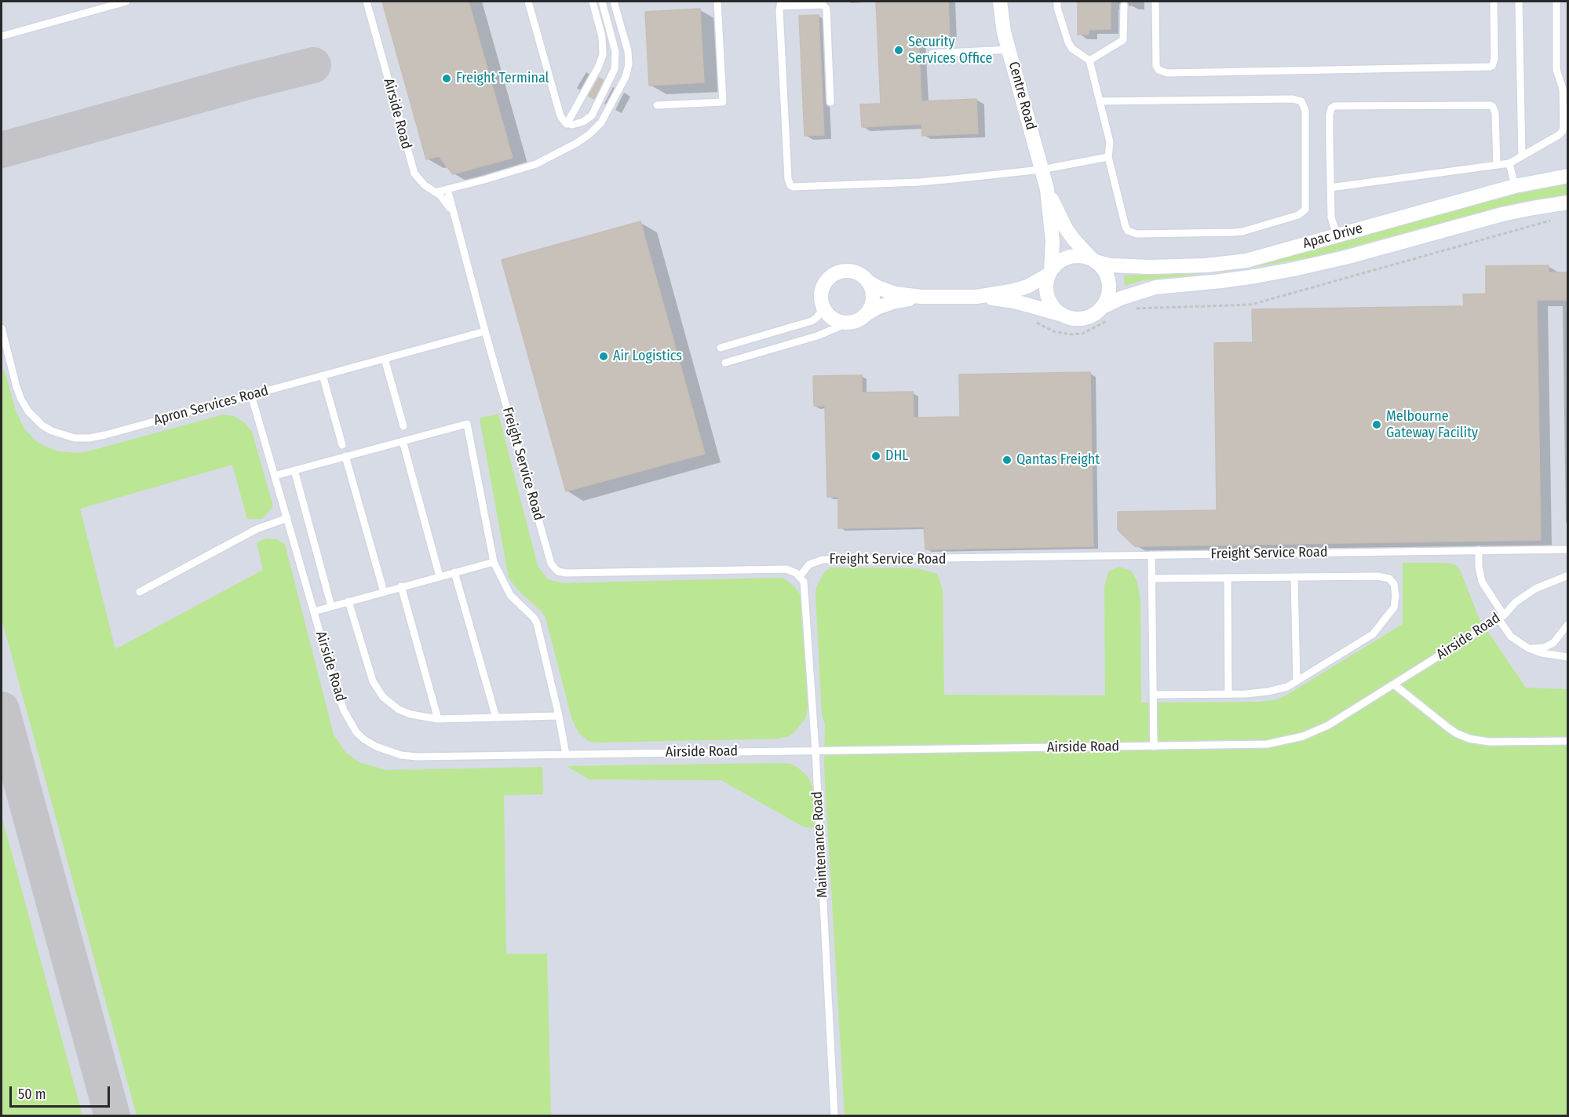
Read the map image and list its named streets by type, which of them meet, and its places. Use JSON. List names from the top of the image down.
{
  "streets": {
    "street": ["Centre Road", "Apac Drive"],
    "lane": [
      "Airside Road",
      "Apron Services Road",
      "Freight Service Road",
      "Maintenance Road"
    ]
  },
  "crossings": [
    ["Centre Road", "Apac Drive"],
    ["Airside Road", "Apron Services Road"],
    ["Airside Road", "Freight Service Road"],
    ["Airside Road", "Maintenance Road"],
    ["Apron Services Road", "Freight Service Road"],
    ["Freight Service Road", "Maintenance Road"]
  ],
  "places": [
    "Security Services Office",
    "Freight Terminal",
    "Air Logistics",
    "Melbourne Gateway Facility",
    "DHL",
    "Qantas Freight"
  ],
  "scale_bar": "50 m"
}
